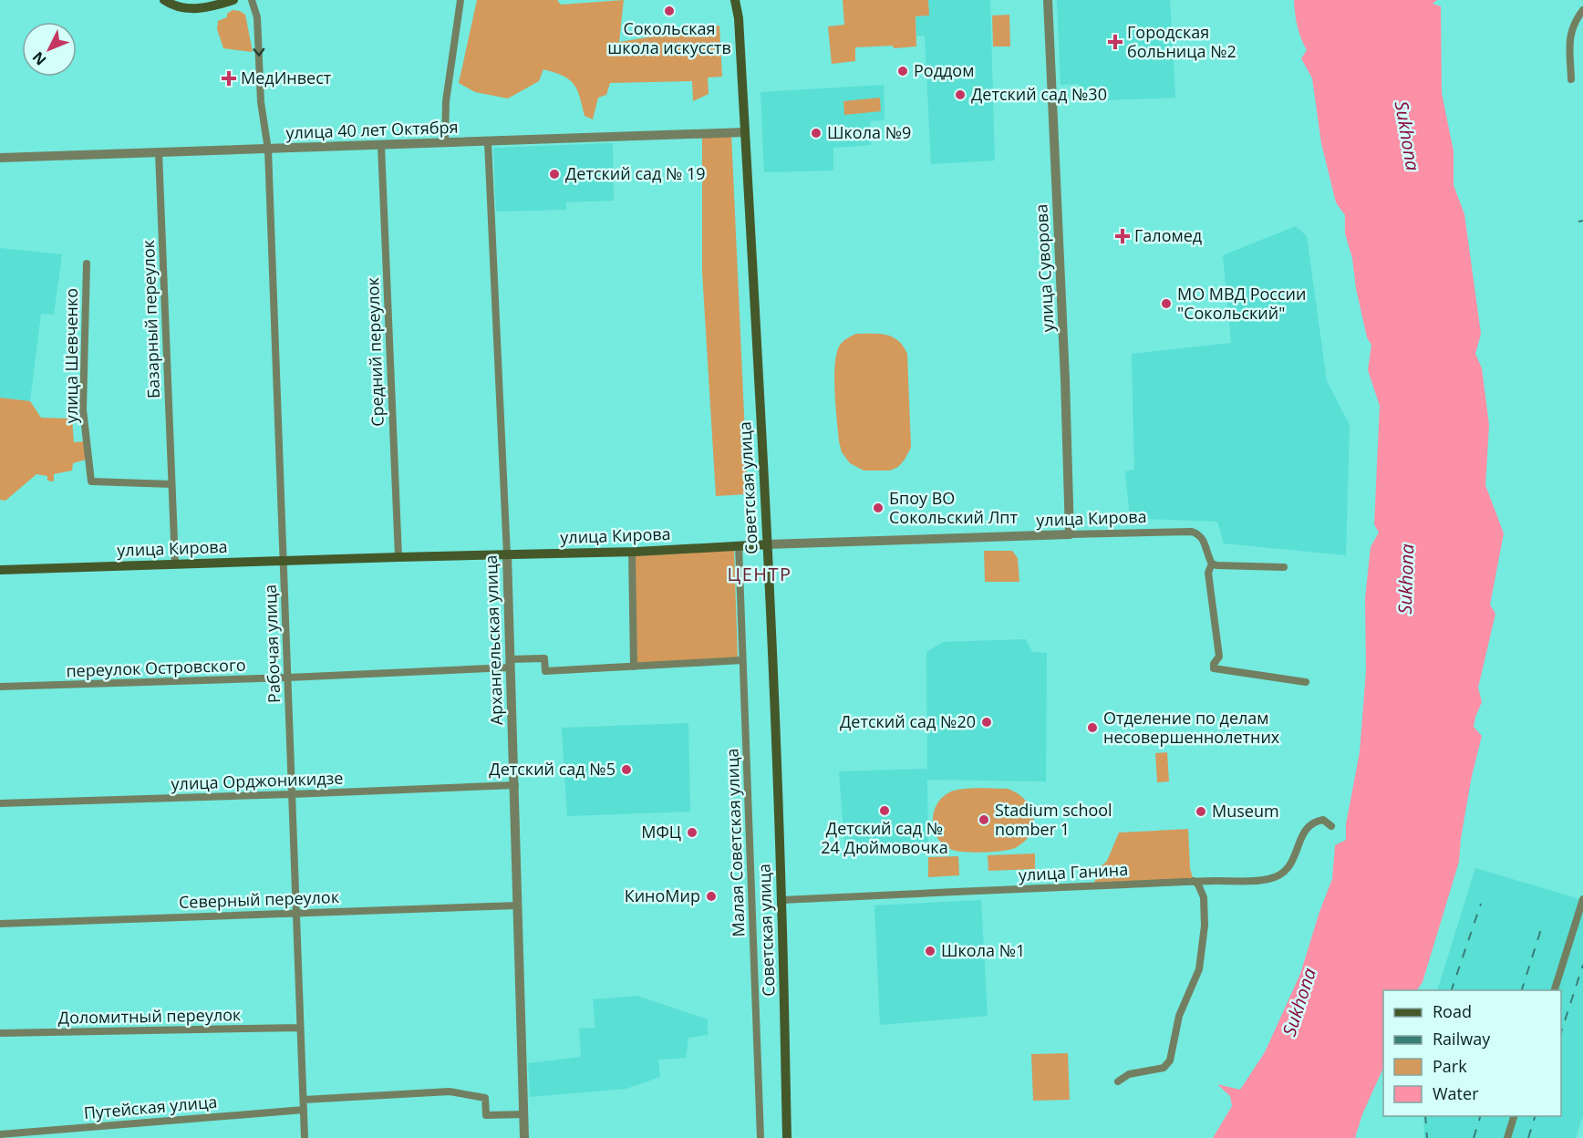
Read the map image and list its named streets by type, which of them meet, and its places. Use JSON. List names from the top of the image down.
{
  "streets": {
    "main road": ["Советская улица", "улица Кирова"],
    "street": [
      "улица 40 лет Октября",
      "улица Суворова",
      "Базарный переулок",
      "Средний переулок",
      "улица Шевченко",
      "Архангельская улица",
      "Рабочая улица",
      "переулок Островского",
      "улица Орджоникидзе",
      "Малая Советская улица",
      "улица Ганина",
      "Северный переулок",
      "Доломитный переулок",
      "Путейская улица"
    ]
  },
  "crossings": [
    ["улица 40 лет Октября", "Базарный переулок"],
    ["улица 40 лет Октября", "Средний переулок"],
    ["улица 40 лет Октября", "Советская улица"],
    ["улица 40 лет Октября", "Архангельская улица"],
    ["улица 40 лет Октября", "Рабочая улица"],
    ["улица Суворова", "улица Кирова"],
    ["Базарный переулок", "улица Шевченко"],
    ["Базарный переулок", "улица Кирова"],
    ["Средний переулок", "улица Кирова"],
    ["Советская улица", "улица Кирова"],
    ["Советская улица", "улица Ганина"],
    ["улица Кирова", "Архангельская улица"],
    ["улица Кирова", "Рабочая улица"],
    ["улица Кирова", "Малая Советская улица"],
    ["Архангельская улица", "переулок Островского"],
    ["Архангельская улица", "улица Орджоникидзе"],
    ["Архангельская улица", "Северный переулок"],
    ["Рабочая улица", "переулок Островского"],
    ["Рабочая улица", "улица Орджоникидзе"],
    ["Рабочая улица", "Северный переулок"],
    ["Рабочая улица", "Доломитный переулок"],
    ["Рабочая улица", "Путейская улица"],
    ["переулок Островского", "Малая Советская улица"]
  ],
  "districts": ["ЦЕНТР"],
  "water": ["Sukhona"],
  "places": {
    "other": [
      "Сокольская школа искусств",
      "Роддом",
      "Детский сад №30",
      "Школа №9",
      "Детский сад № 19",
      "МО МВД России \"Сокольский\"",
      "Бпоу ВО Сокольский Лпт",
      "Детский сад №20",
      "Отделение по делам несовершеннолетних",
      "Детский сад №5",
      "Детский сад № 24 Дюймовочка",
      "Museum",
      "Stadium school nomber 1",
      "МФЦ",
      "КиноМир",
      "Школа №1"
    ],
    "health": ["Городская больница №2", "МедИнвест", "Галомед"]
  },
  "legend": [
    "Road",
    "Railway",
    "Park",
    "Water"
  ],
  "north": "bottom left"
}
